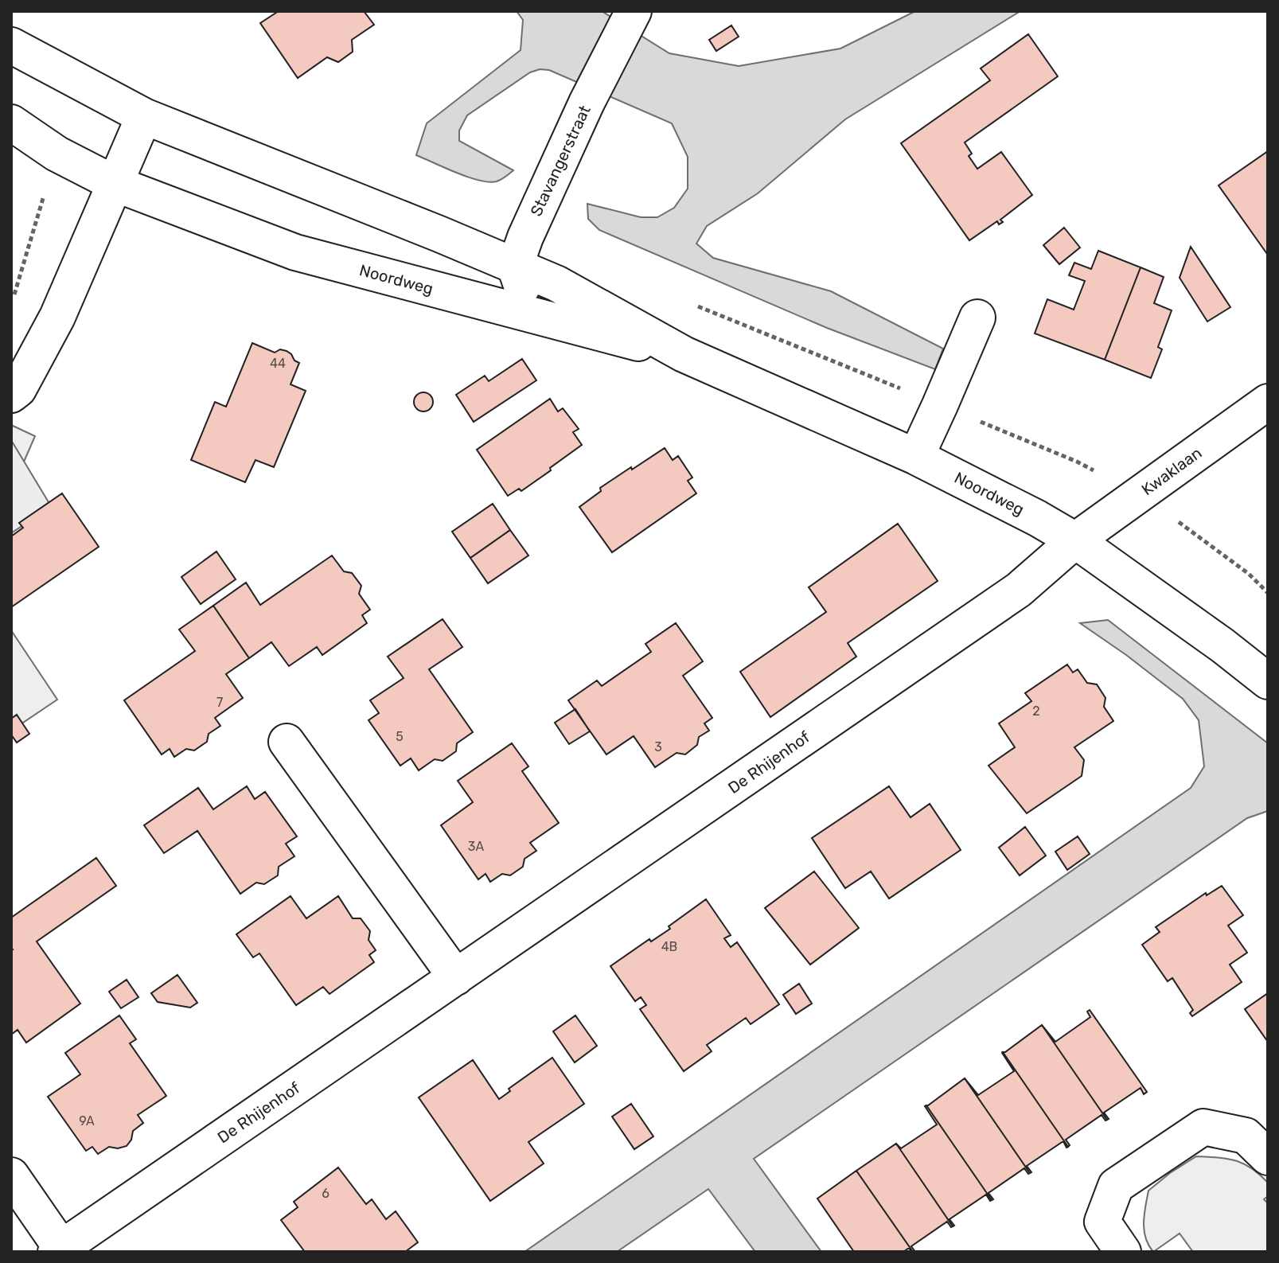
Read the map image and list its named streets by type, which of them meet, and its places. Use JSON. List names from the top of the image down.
{
  "streets": {
    "street": [
      "Stavangerstraat",
      "Noordweg",
      "Kwaklaan",
      "De Rhijenhof"
    ]
  },
  "crossings": [
    ["Stavangerstraat", "Noordweg"],
    ["Noordweg", "Kwaklaan"],
    ["Noordweg", "De Rhijenhof"],
    ["Kwaklaan", "De Rhijenhof"]
  ],
  "house_numbers": [
    "44",
    "7",
    "2",
    "5",
    "3",
    "3A",
    "4B",
    "9A",
    "6"
  ]
}
